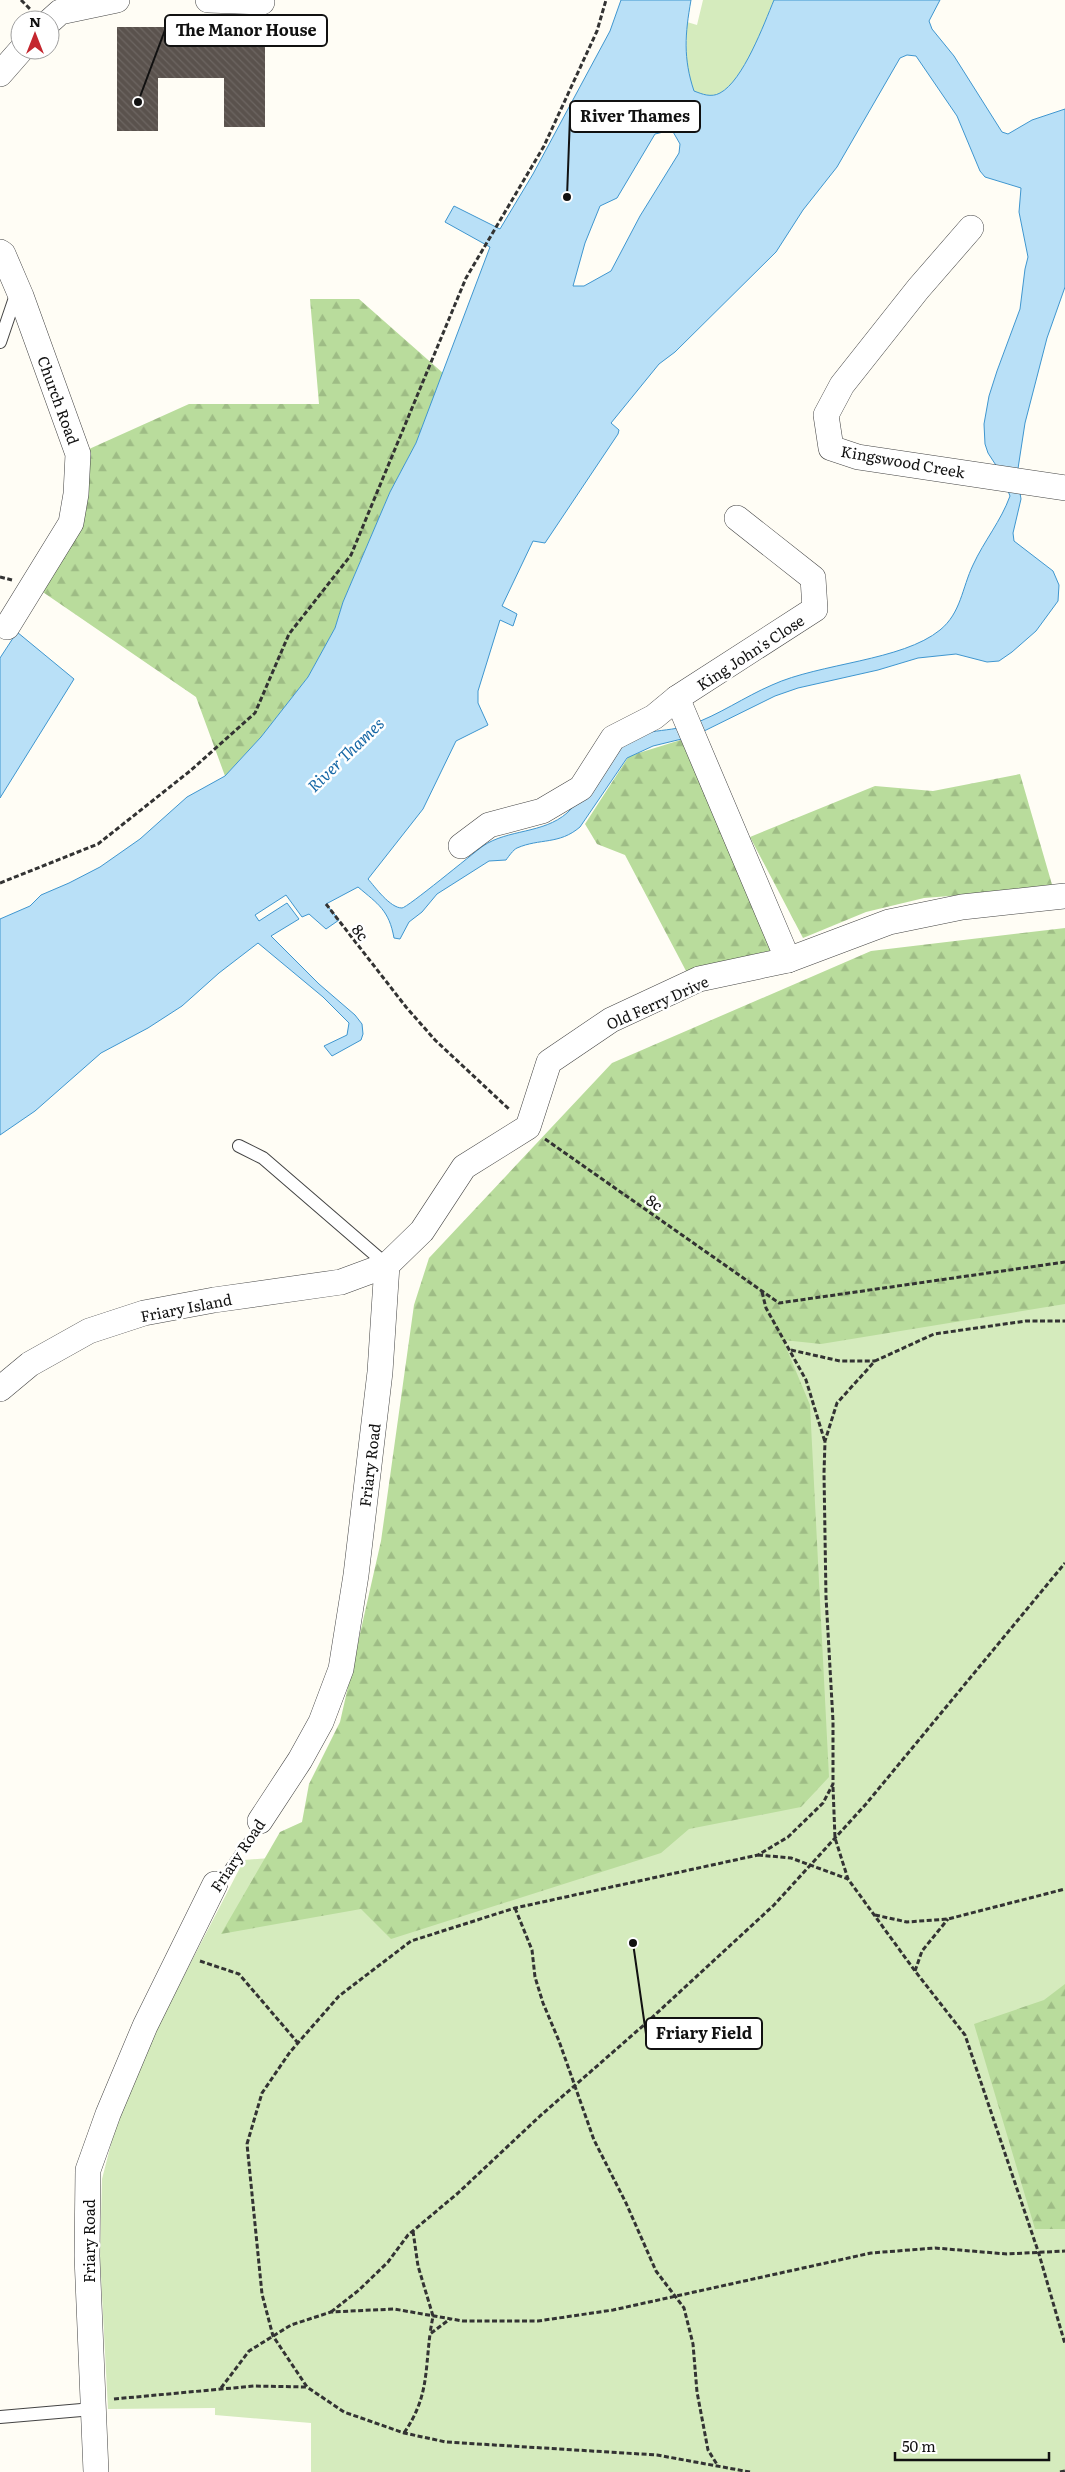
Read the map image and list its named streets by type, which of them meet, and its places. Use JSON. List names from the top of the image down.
{
  "streets": {
    "street": [
      "Church Road",
      "Kingswood Creek",
      "King John's Close",
      "Old Ferry Drive",
      "Friary Island",
      "Friary Road"
    ],
    "path": ["8c"]
  },
  "crossings": [
    ["8c", "Old Ferry Drive"],
    ["Friary Island", "Friary Road"]
  ],
  "water": ["River Thames"],
  "places": ["The Manor House", "River Thames", "Friary Field"],
  "scale_bar": "50 m",
  "north": "top"
}
